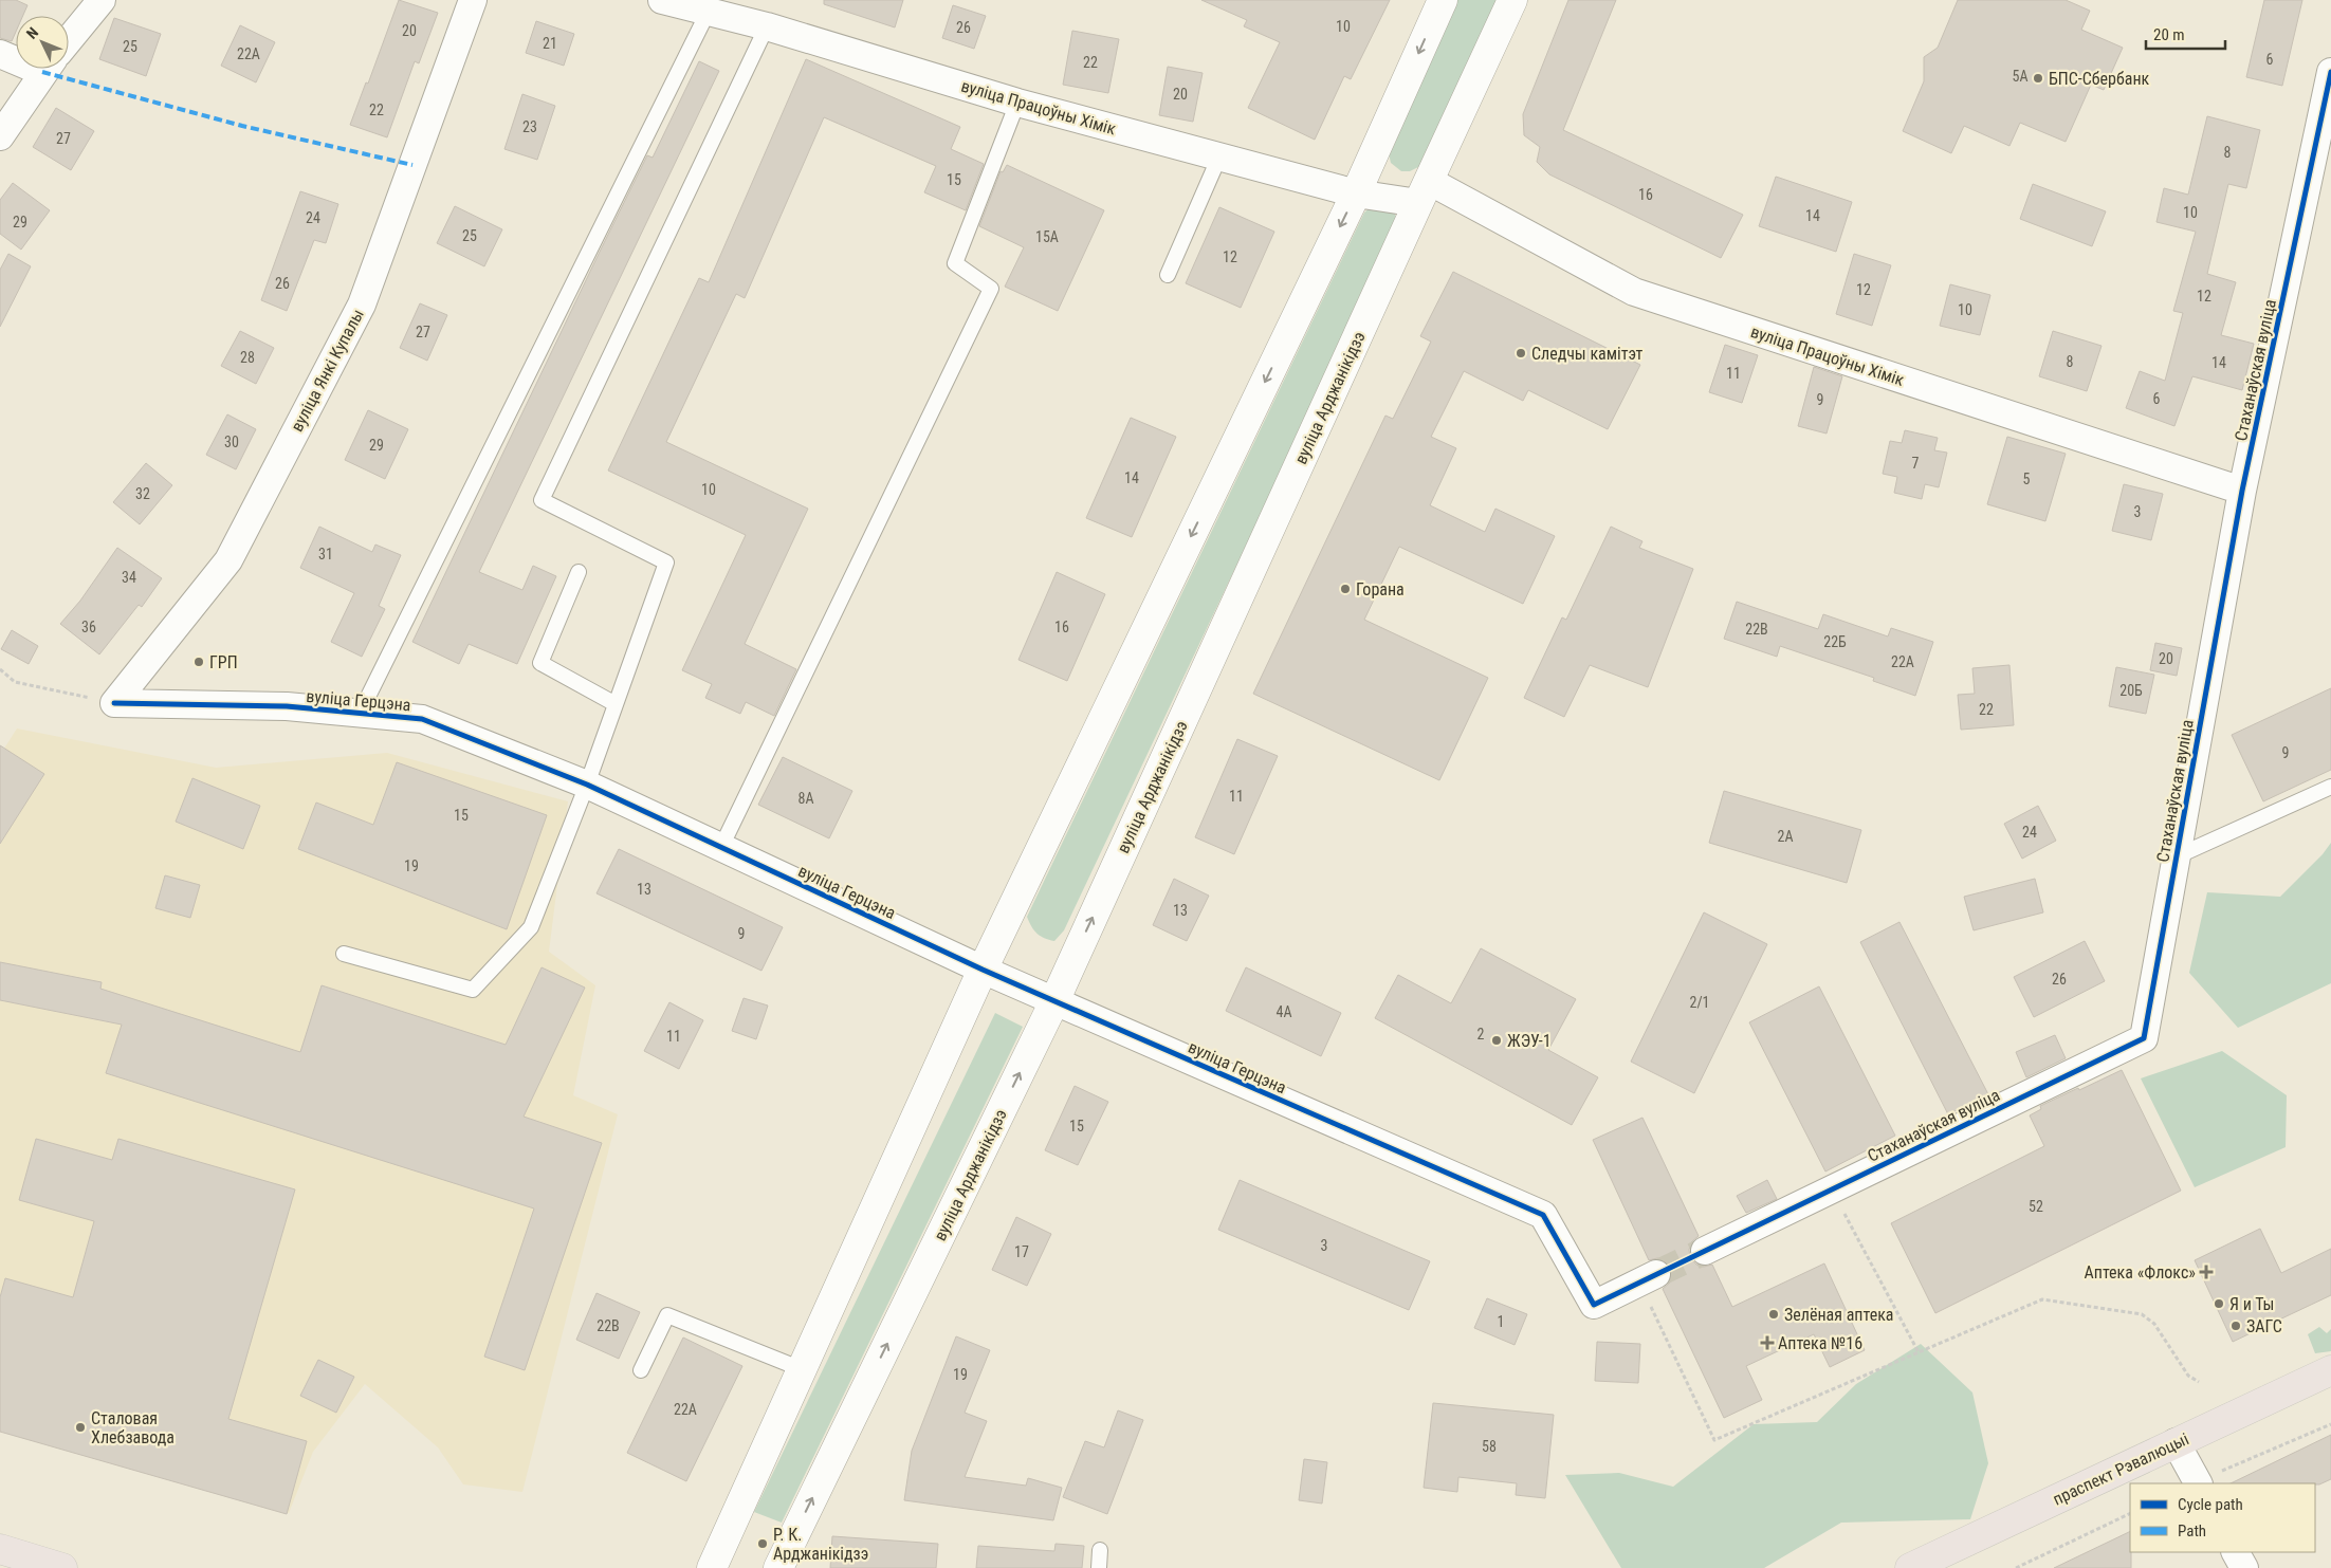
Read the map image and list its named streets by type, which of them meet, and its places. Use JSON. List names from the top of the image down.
{
  "streets": {
    "main road": ["вуліца Арджанікідзэ", "праспект Рэвалюцыі"],
    "street": [
      "вуліца Працоўны Хімік",
      "вуліца Янкі Купалы",
      "Стаханаўская вуліца",
      "вуліца Герцэна"
    ]
  },
  "crossings": [
    ["вуліца Працоўны Хімік", "Стаханаўская вуліца"],
    ["вуліца Працоўны Хімік", "вуліца Арджанікідзэ"],
    ["вуліца Янкі Купалы", "вуліца Герцэна"],
    ["вуліца Арджанікідзэ", "вуліца Герцэна"]
  ],
  "places": {
    "other": [
      "БПС-Сбербанк",
      "Следчы камітэт",
      "Горана",
      "ГРП",
      "ЖЭУ-1",
      "Я и Ты",
      "Зелёная аптека",
      "ЗАГС",
      "Сталовая Хлебзавода",
      "Р. К. Арджанікідзэ"
    ],
    "health": ["Аптека «Флокс»", "Аптека №16"]
  },
  "house_numbers": [
    "10",
    "26",
    "20",
    "21",
    "25",
    "22А",
    "6",
    "22",
    "5А",
    "20",
    "22",
    "23",
    "27",
    "8",
    "15",
    "16",
    "10",
    "14",
    "24",
    "29",
    "25",
    "15А",
    "12",
    "26",
    "12",
    "12",
    "10",
    "27",
    "28",
    "8",
    "14",
    "11",
    "6",
    "9",
    "30",
    "29",
    "7",
    "14",
    "5",
    "10",
    "32",
    "3",
    "31",
    "34",
    "36",
    "16",
    "22В",
    "22Б",
    "20",
    "22А",
    "20Б",
    "22",
    "9",
    "11",
    "8А",
    "15",
    "24",
    "2А",
    "19",
    "13",
    "13",
    "9",
    "26",
    "2/1",
    "4А",
    "2",
    "11",
    "15",
    "52",
    "3",
    "17",
    "1",
    "22В",
    "19",
    "22А",
    "58"
  ],
  "legend": ["Cycle path", "Path"],
  "scale_bar": "20 m",
  "north": "top left"
}
